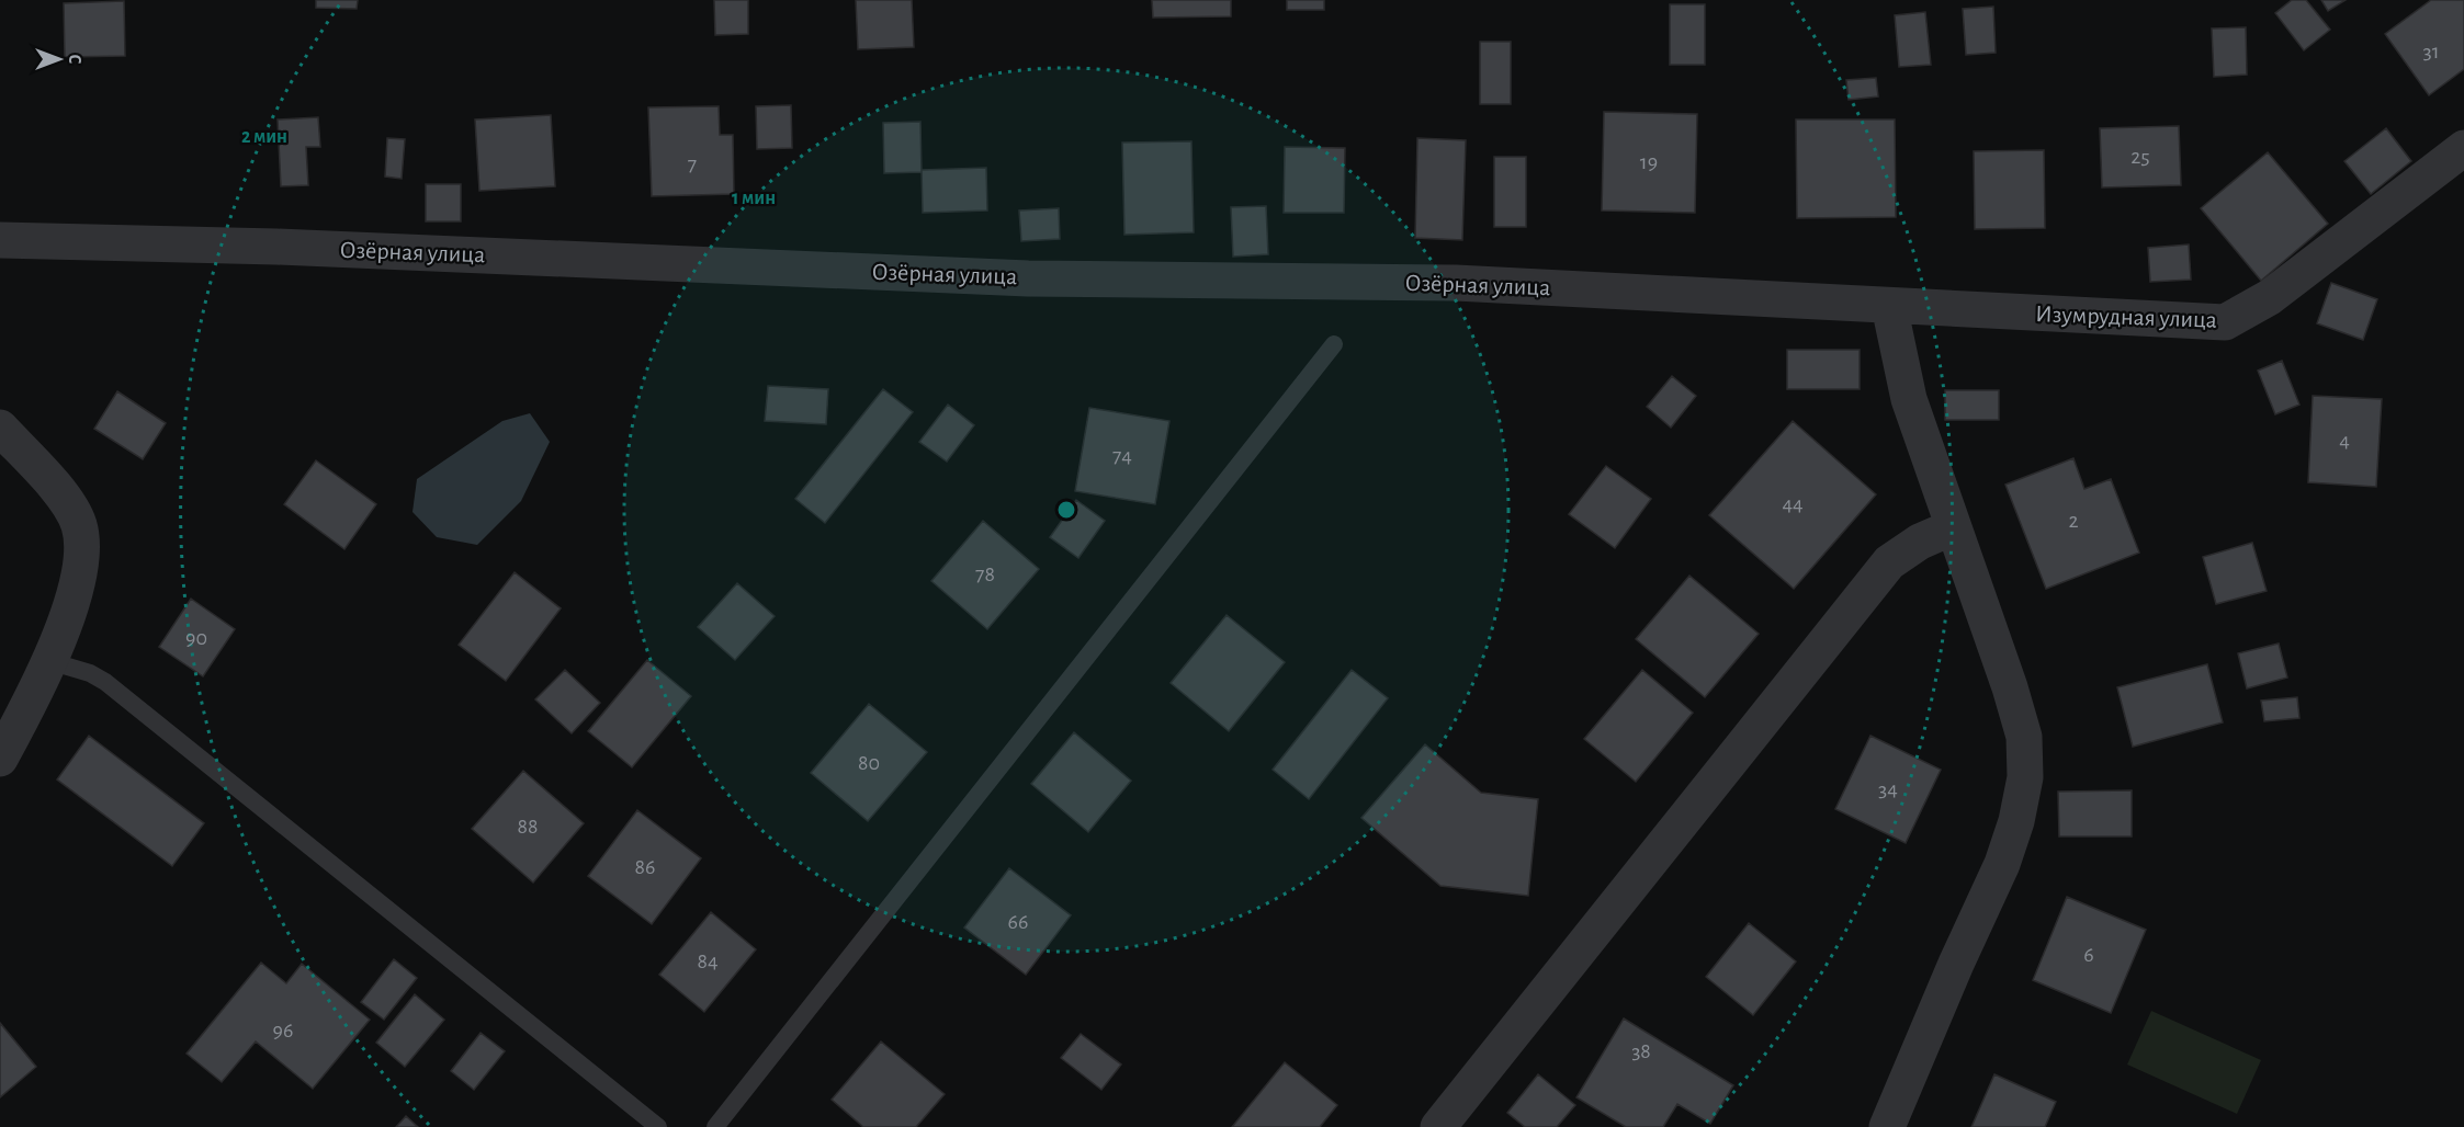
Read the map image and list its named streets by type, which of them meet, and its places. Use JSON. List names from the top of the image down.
{
  "streets": {
    "street": ["Озёрная улица", "Изумрудная улица"]
  },
  "crossings": [
    ["Озёрная улица", "Изумрудная улица"]
  ],
  "house_numbers": [
    "31",
    "25",
    "19",
    "7",
    "4",
    "74",
    "44",
    "2",
    "78",
    "90",
    "80",
    "34",
    "88",
    "86",
    "66",
    "6",
    "84",
    "96",
    "38"
  ],
  "north": "right",
  "rings": ["2 мин", "1 мин"]
}
